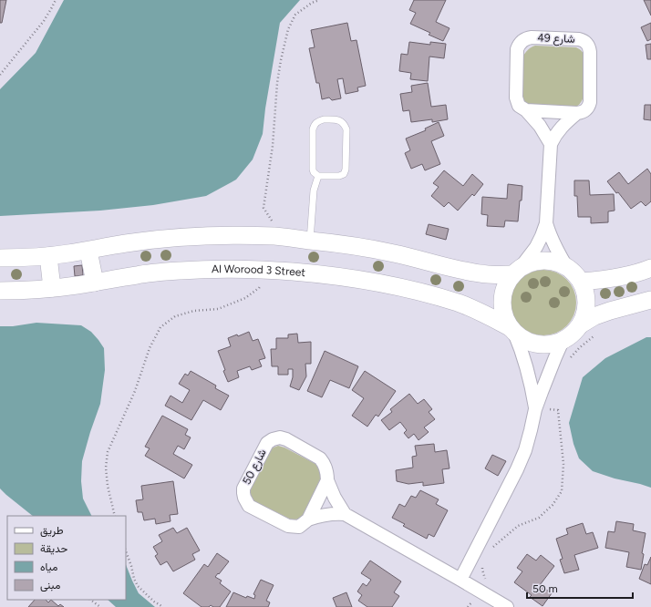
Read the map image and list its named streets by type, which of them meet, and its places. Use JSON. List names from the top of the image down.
{
  "streets": {
    "street": ["شارع 49", "Al Worood 3 Street", "شارع 50"]
  },
  "crossings": [
    ["شارع 49", "Al Worood 3 Street"]
  ],
  "legend": [
    "طريق",
    "حديقة",
    "مياه",
    "مبنى"
  ],
  "scale_bar": "50 m"
}
